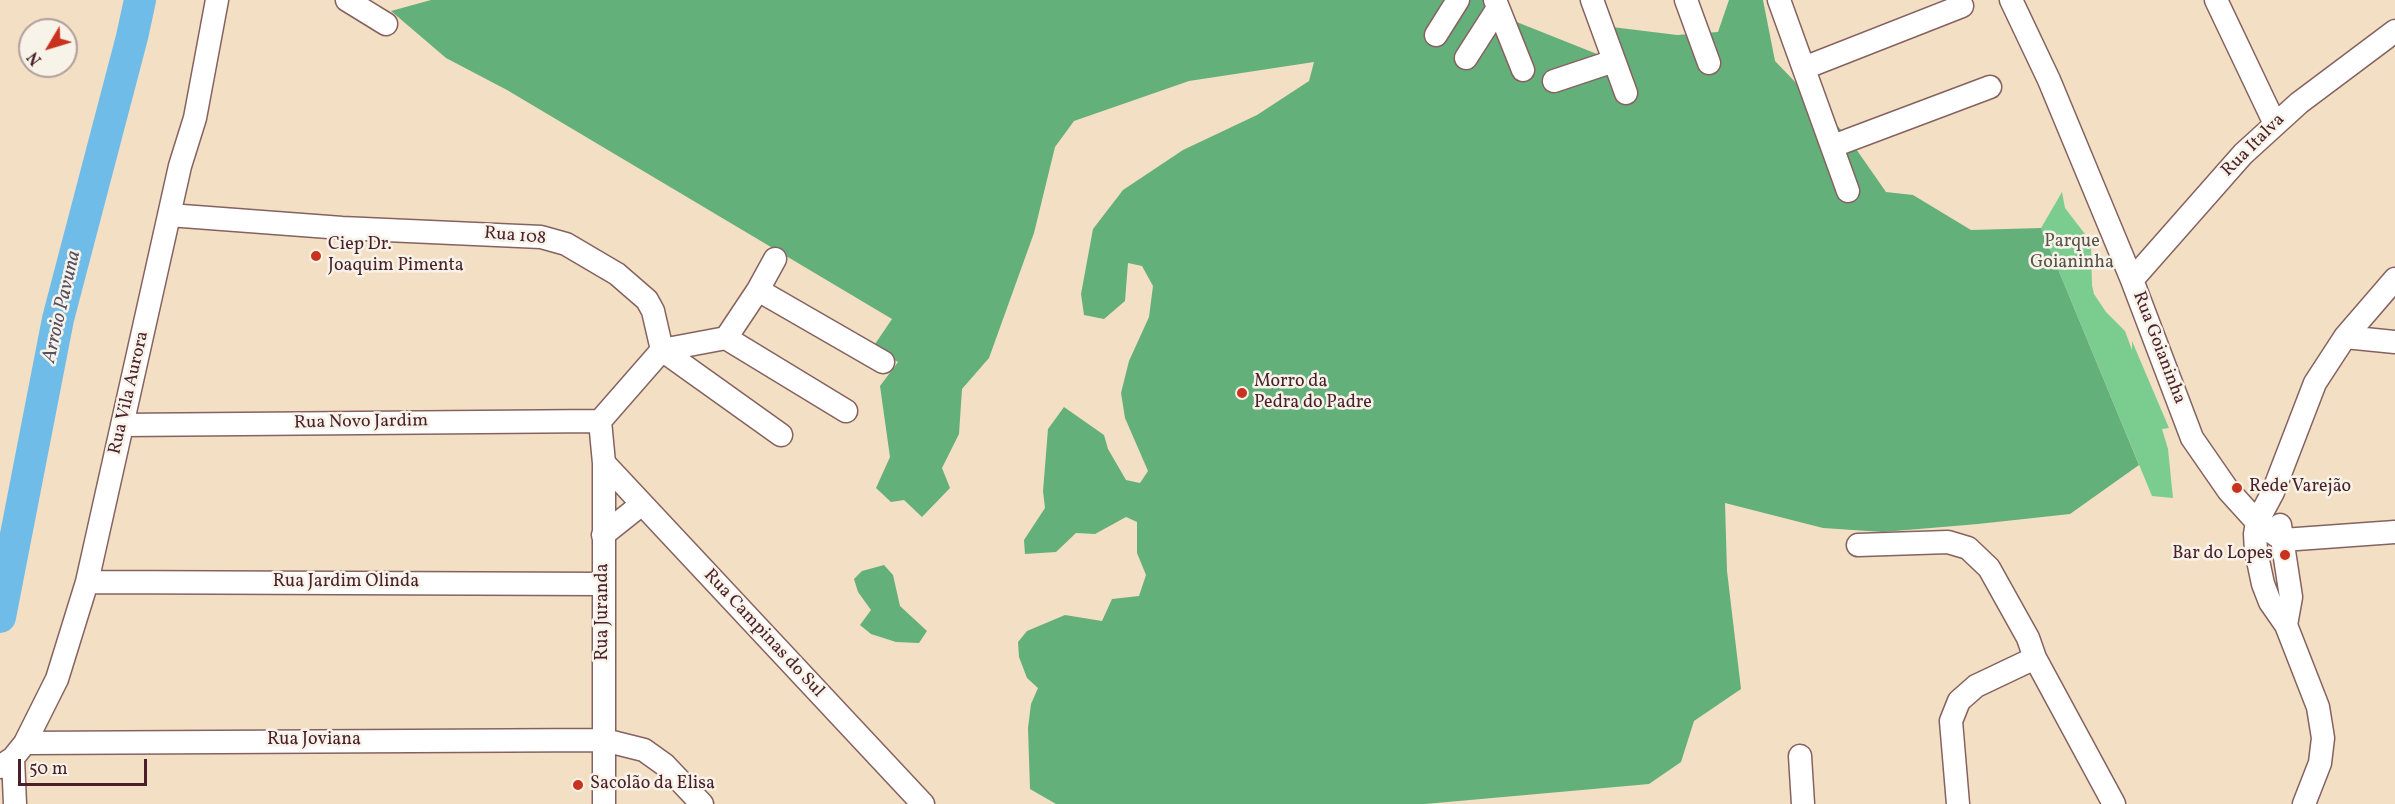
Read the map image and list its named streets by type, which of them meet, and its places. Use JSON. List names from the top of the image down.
{
  "streets": {
    "street": [
      "Rua Italva",
      "Rua 108",
      "Rua Goianinha",
      "Rua Vila Aurora",
      "Rua Novo Jardim",
      "Rua Jardim Olinda",
      "Rua Juranda",
      "Rua Campinas do Sul",
      "Rua Joviana"
    ]
  },
  "crossings": [
    ["Rua Italva", "Rua Goianinha"],
    ["Rua 108", "Rua Vila Aurora"],
    ["Rua Vila Aurora", "Rua Novo Jardim"],
    ["Rua Vila Aurora", "Rua Jardim Olinda"],
    ["Rua Vila Aurora", "Rua Joviana"],
    ["Rua Novo Jardim", "Rua Juranda"],
    ["Rua Jardim Olinda", "Rua Juranda"],
    ["Rua Juranda", "Rua Campinas do Sul"],
    ["Rua Juranda", "Rua Joviana"]
  ],
  "water": ["Arroio Pavuna"],
  "parks": ["Parque Goianinha"],
  "places": [
    "Ciep Dr. Joaquim Pimenta",
    "Morro da Pedra do Padre",
    "Rede Varejão",
    "Bar do Lopes",
    "Sacolão da Elisa"
  ],
  "scale_bar": "50 m",
  "north": "bottom left"
}
